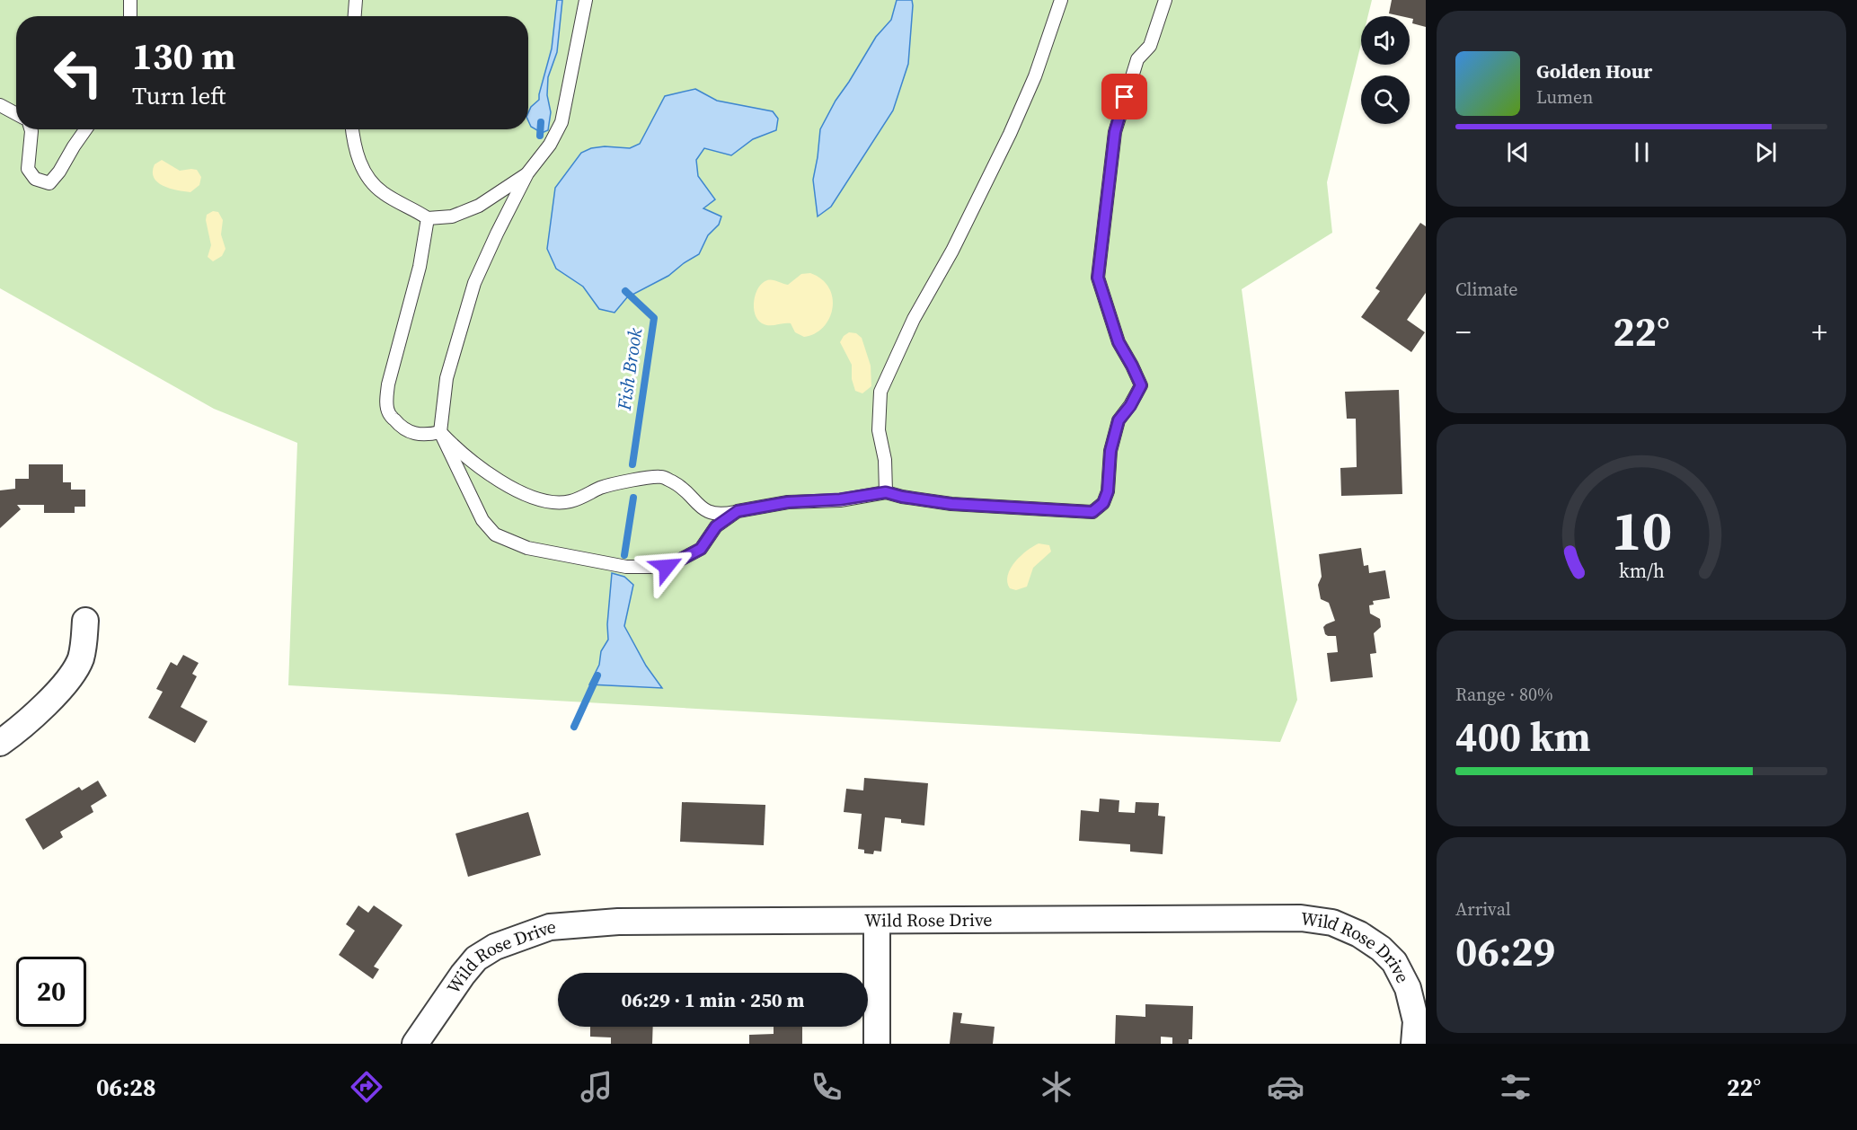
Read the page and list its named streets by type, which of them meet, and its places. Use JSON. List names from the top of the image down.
{
  "streets": {
    "street": ["Wild Rose Drive"]
  },
  "water": ["Fish Brook"],
  "page": {
    "turn": ["130 m", "Turn left"],
    "song": ["Golden Hour", "Lumen"],
    "tile": [
      "Climate",
      ["Range · 80%", "400 km"],
      ["Arrival", "06:29"]
    ],
    "heat": ["−", "22°", "+"],
    "limit": "20",
    "trip": "06:29 · 1 min · 250 m",
    "tabs": ["06:28", "22°"],
    "gauge": ["10", "km/h"]
  }
}
